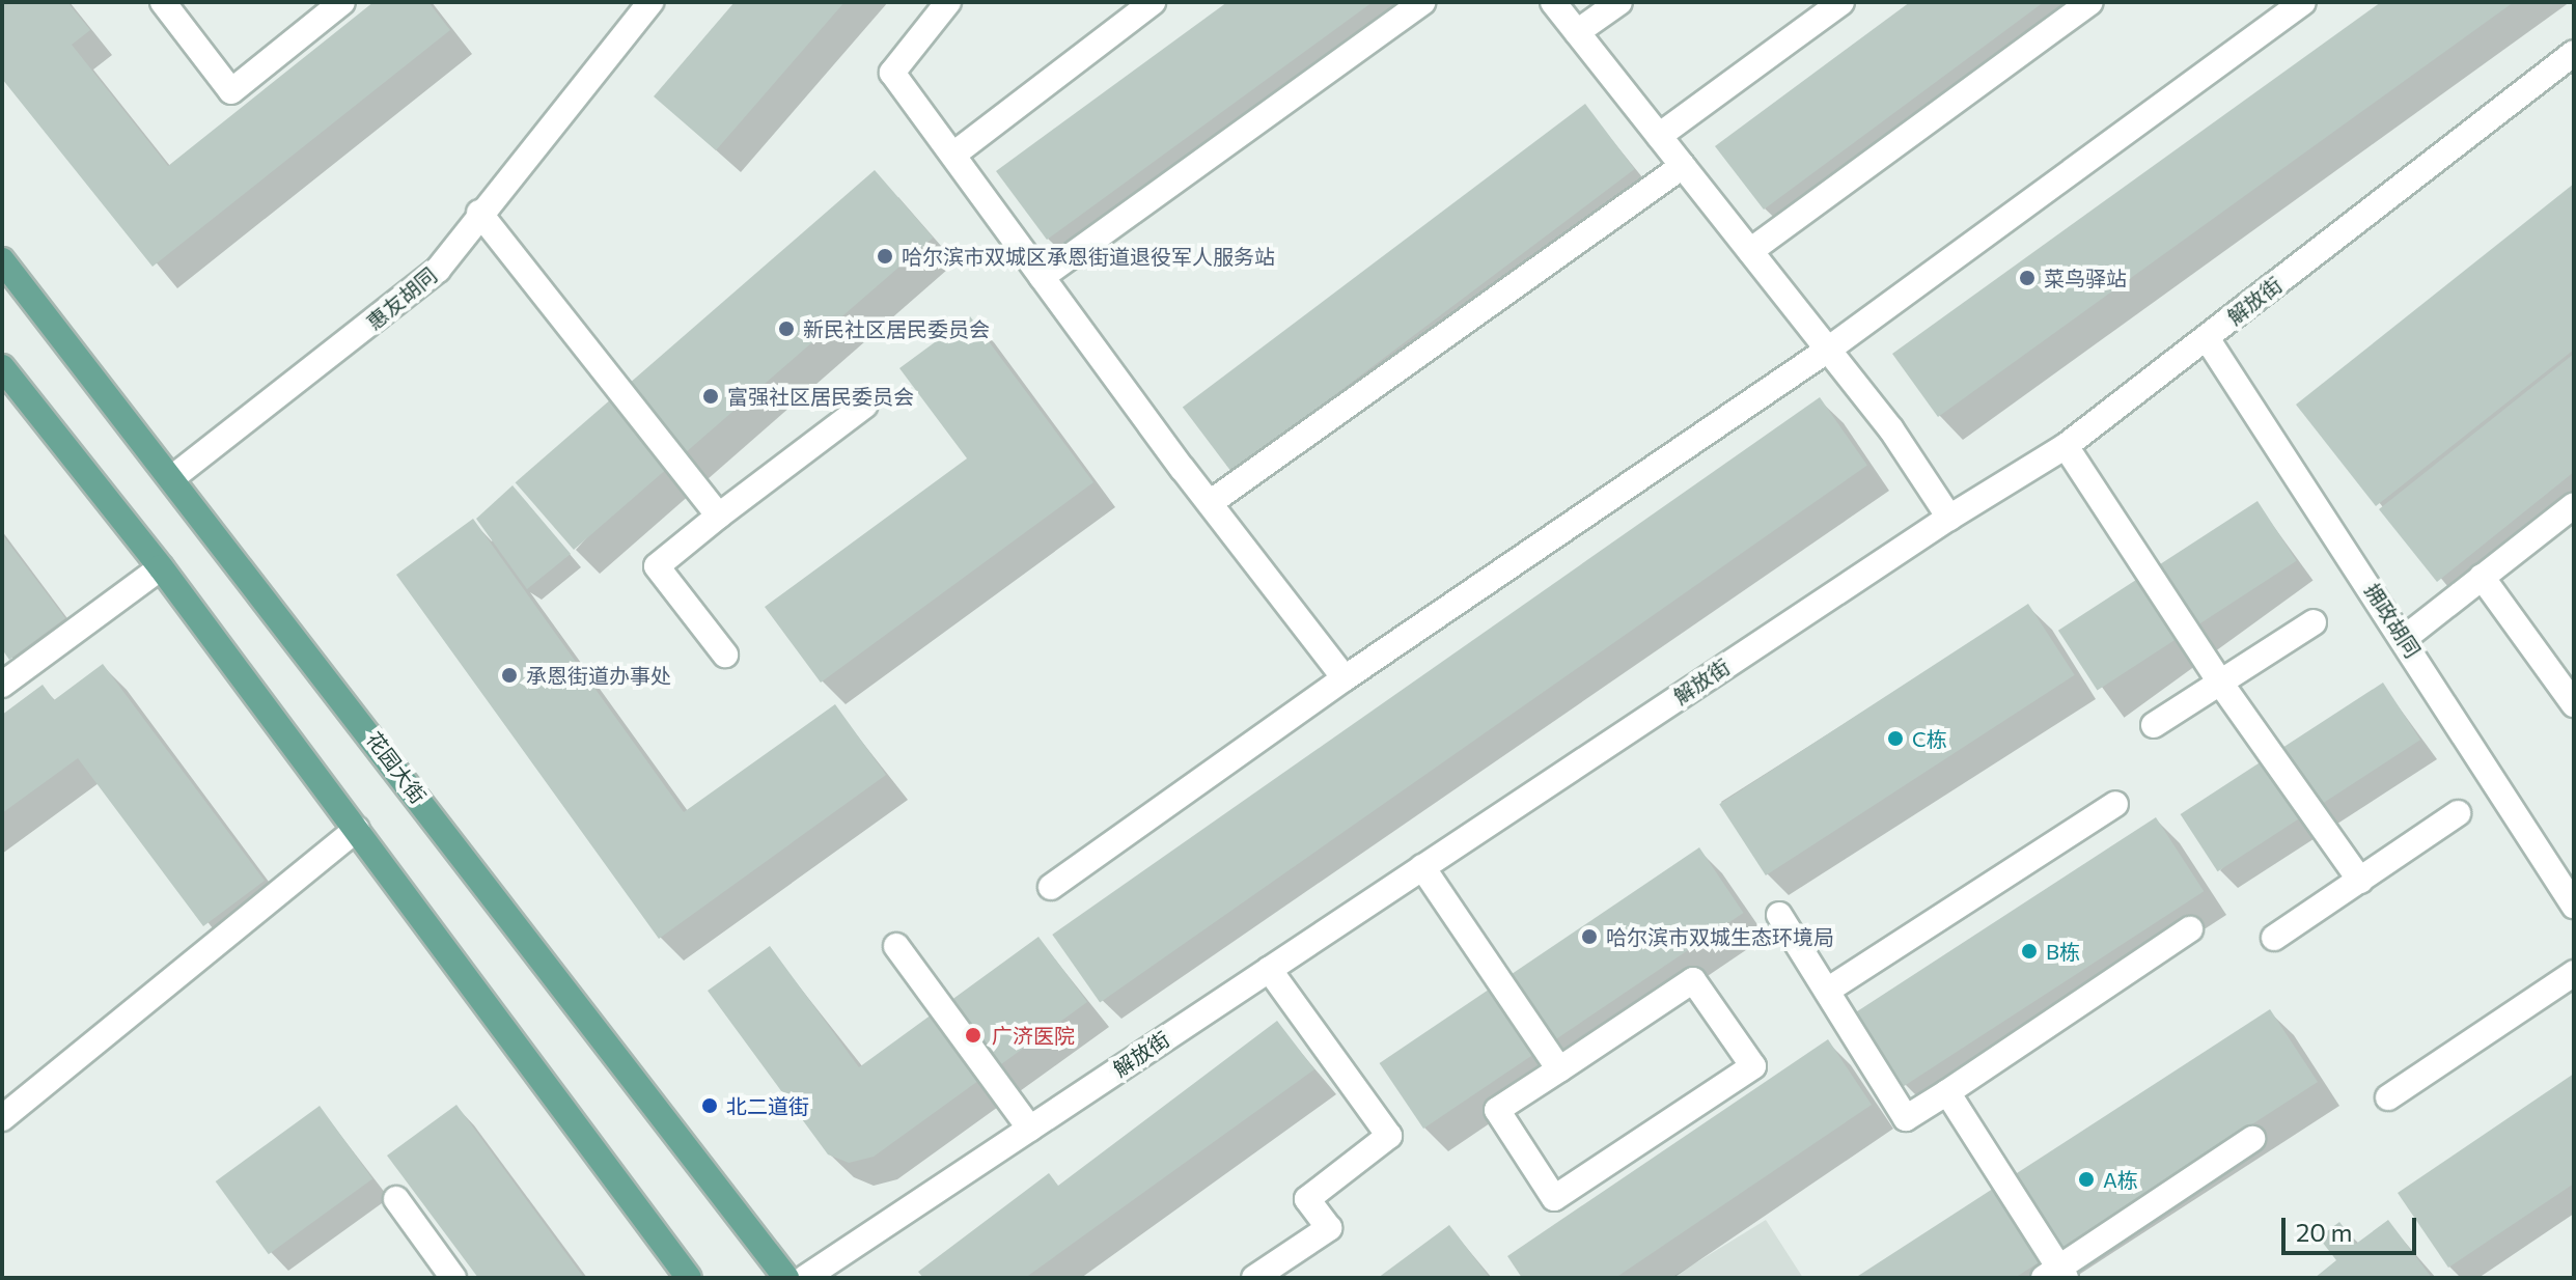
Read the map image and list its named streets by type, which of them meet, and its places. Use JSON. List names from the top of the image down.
{
  "streets": {
    "main road": ["花园大街"],
    "street": ["惠友胡同", "解放街", "拥政胡同"]
  },
  "crossings": [
    ["惠友胡同", "花园大街"],
    ["解放街", "拥政胡同"]
  ],
  "places": [
    "哈尔滨市双城区承恩街道退役军人服务站",
    "菜鸟驿站",
    "新民社区居民委员会",
    "富强社区居民委员会",
    "承恩街道办事处",
    "C栋",
    "哈尔滨市双城生态环境局",
    "B栋",
    "广济医院",
    "北二道街",
    "A栋"
  ],
  "scale_bar": "20 m"
}
